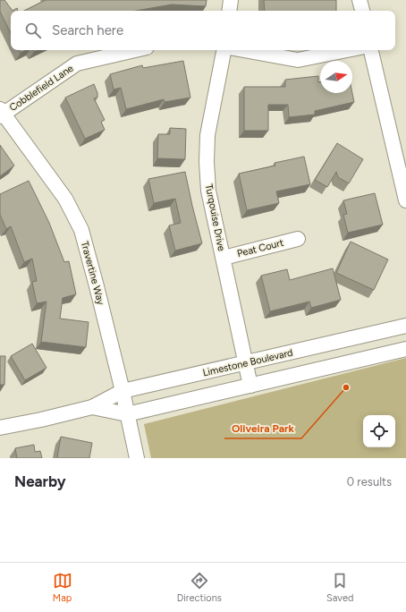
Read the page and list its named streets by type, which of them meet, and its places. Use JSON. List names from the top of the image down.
{
  "streets": {
    "street": [
      "Cobblefield Lane",
      "Turqouise Drive",
      "Peat Court",
      "Travertine Way",
      "Limestone Boulevard"
    ]
  },
  "crossings": [
    ["Cobblefield Lane", "Travertine Way"],
    ["Turqouise Drive", "Peat Court"],
    ["Turqouise Drive", "Limestone Boulevard"],
    ["Travertine Way", "Limestone Boulevard"]
  ],
  "places": ["Oliveira Park"],
  "north": "right",
  "page": {
    "search": "Search here",
    "heading": ["Nearby", "0 results"],
    "nav": ["Map", "Directions", "Saved"]
  }
}
